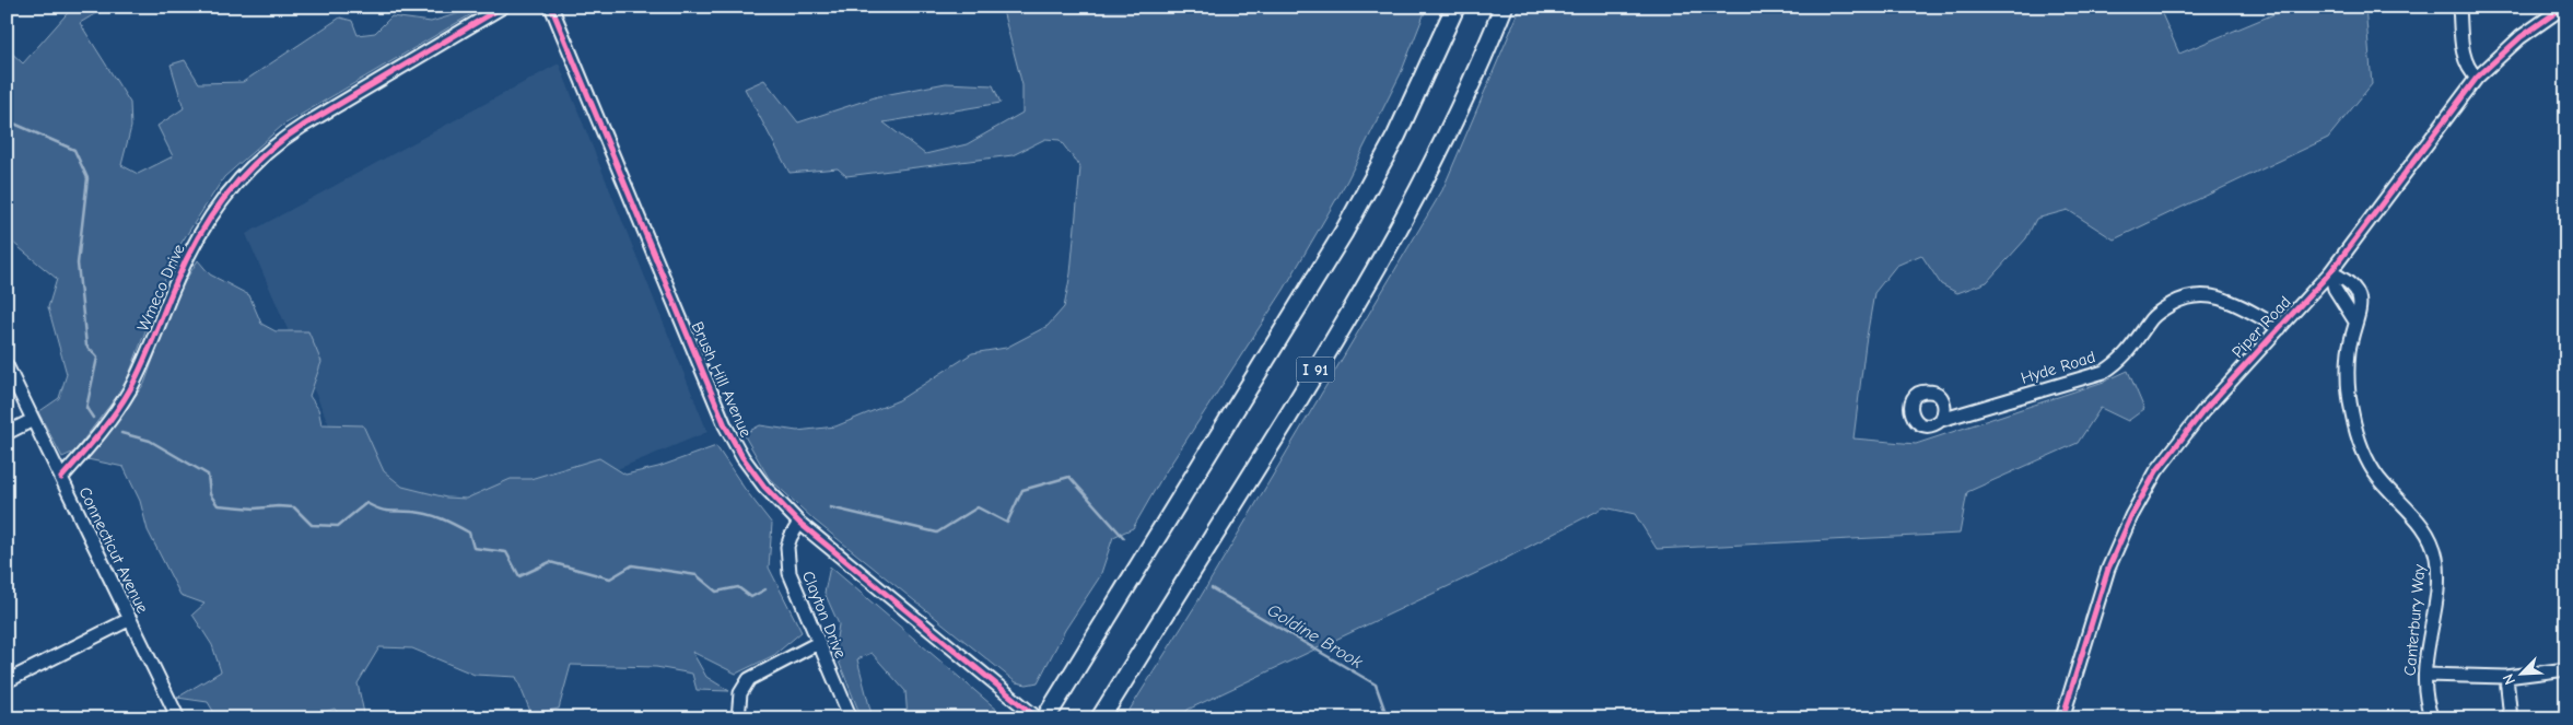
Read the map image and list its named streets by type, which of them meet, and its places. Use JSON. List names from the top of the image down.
{
  "streets": {
    "highway": ["I 91"],
    "street": [
      "Wmeco Drive",
      "Piper Road",
      "Hyde Road",
      "Brush Hill Avenue",
      "Connecticut Avenue",
      "Clayton Drive",
      "Canterbury Way"
    ]
  },
  "crossings": [
    ["Wmeco Drive", "Connecticut Avenue"],
    ["Piper Road", "Hyde Road"],
    ["Piper Road", "Canterbury Way"],
    ["Brush Hill Avenue", "Clayton Drive"]
  ],
  "water": ["Goldine Brook"],
  "north": "bottom left"
}
